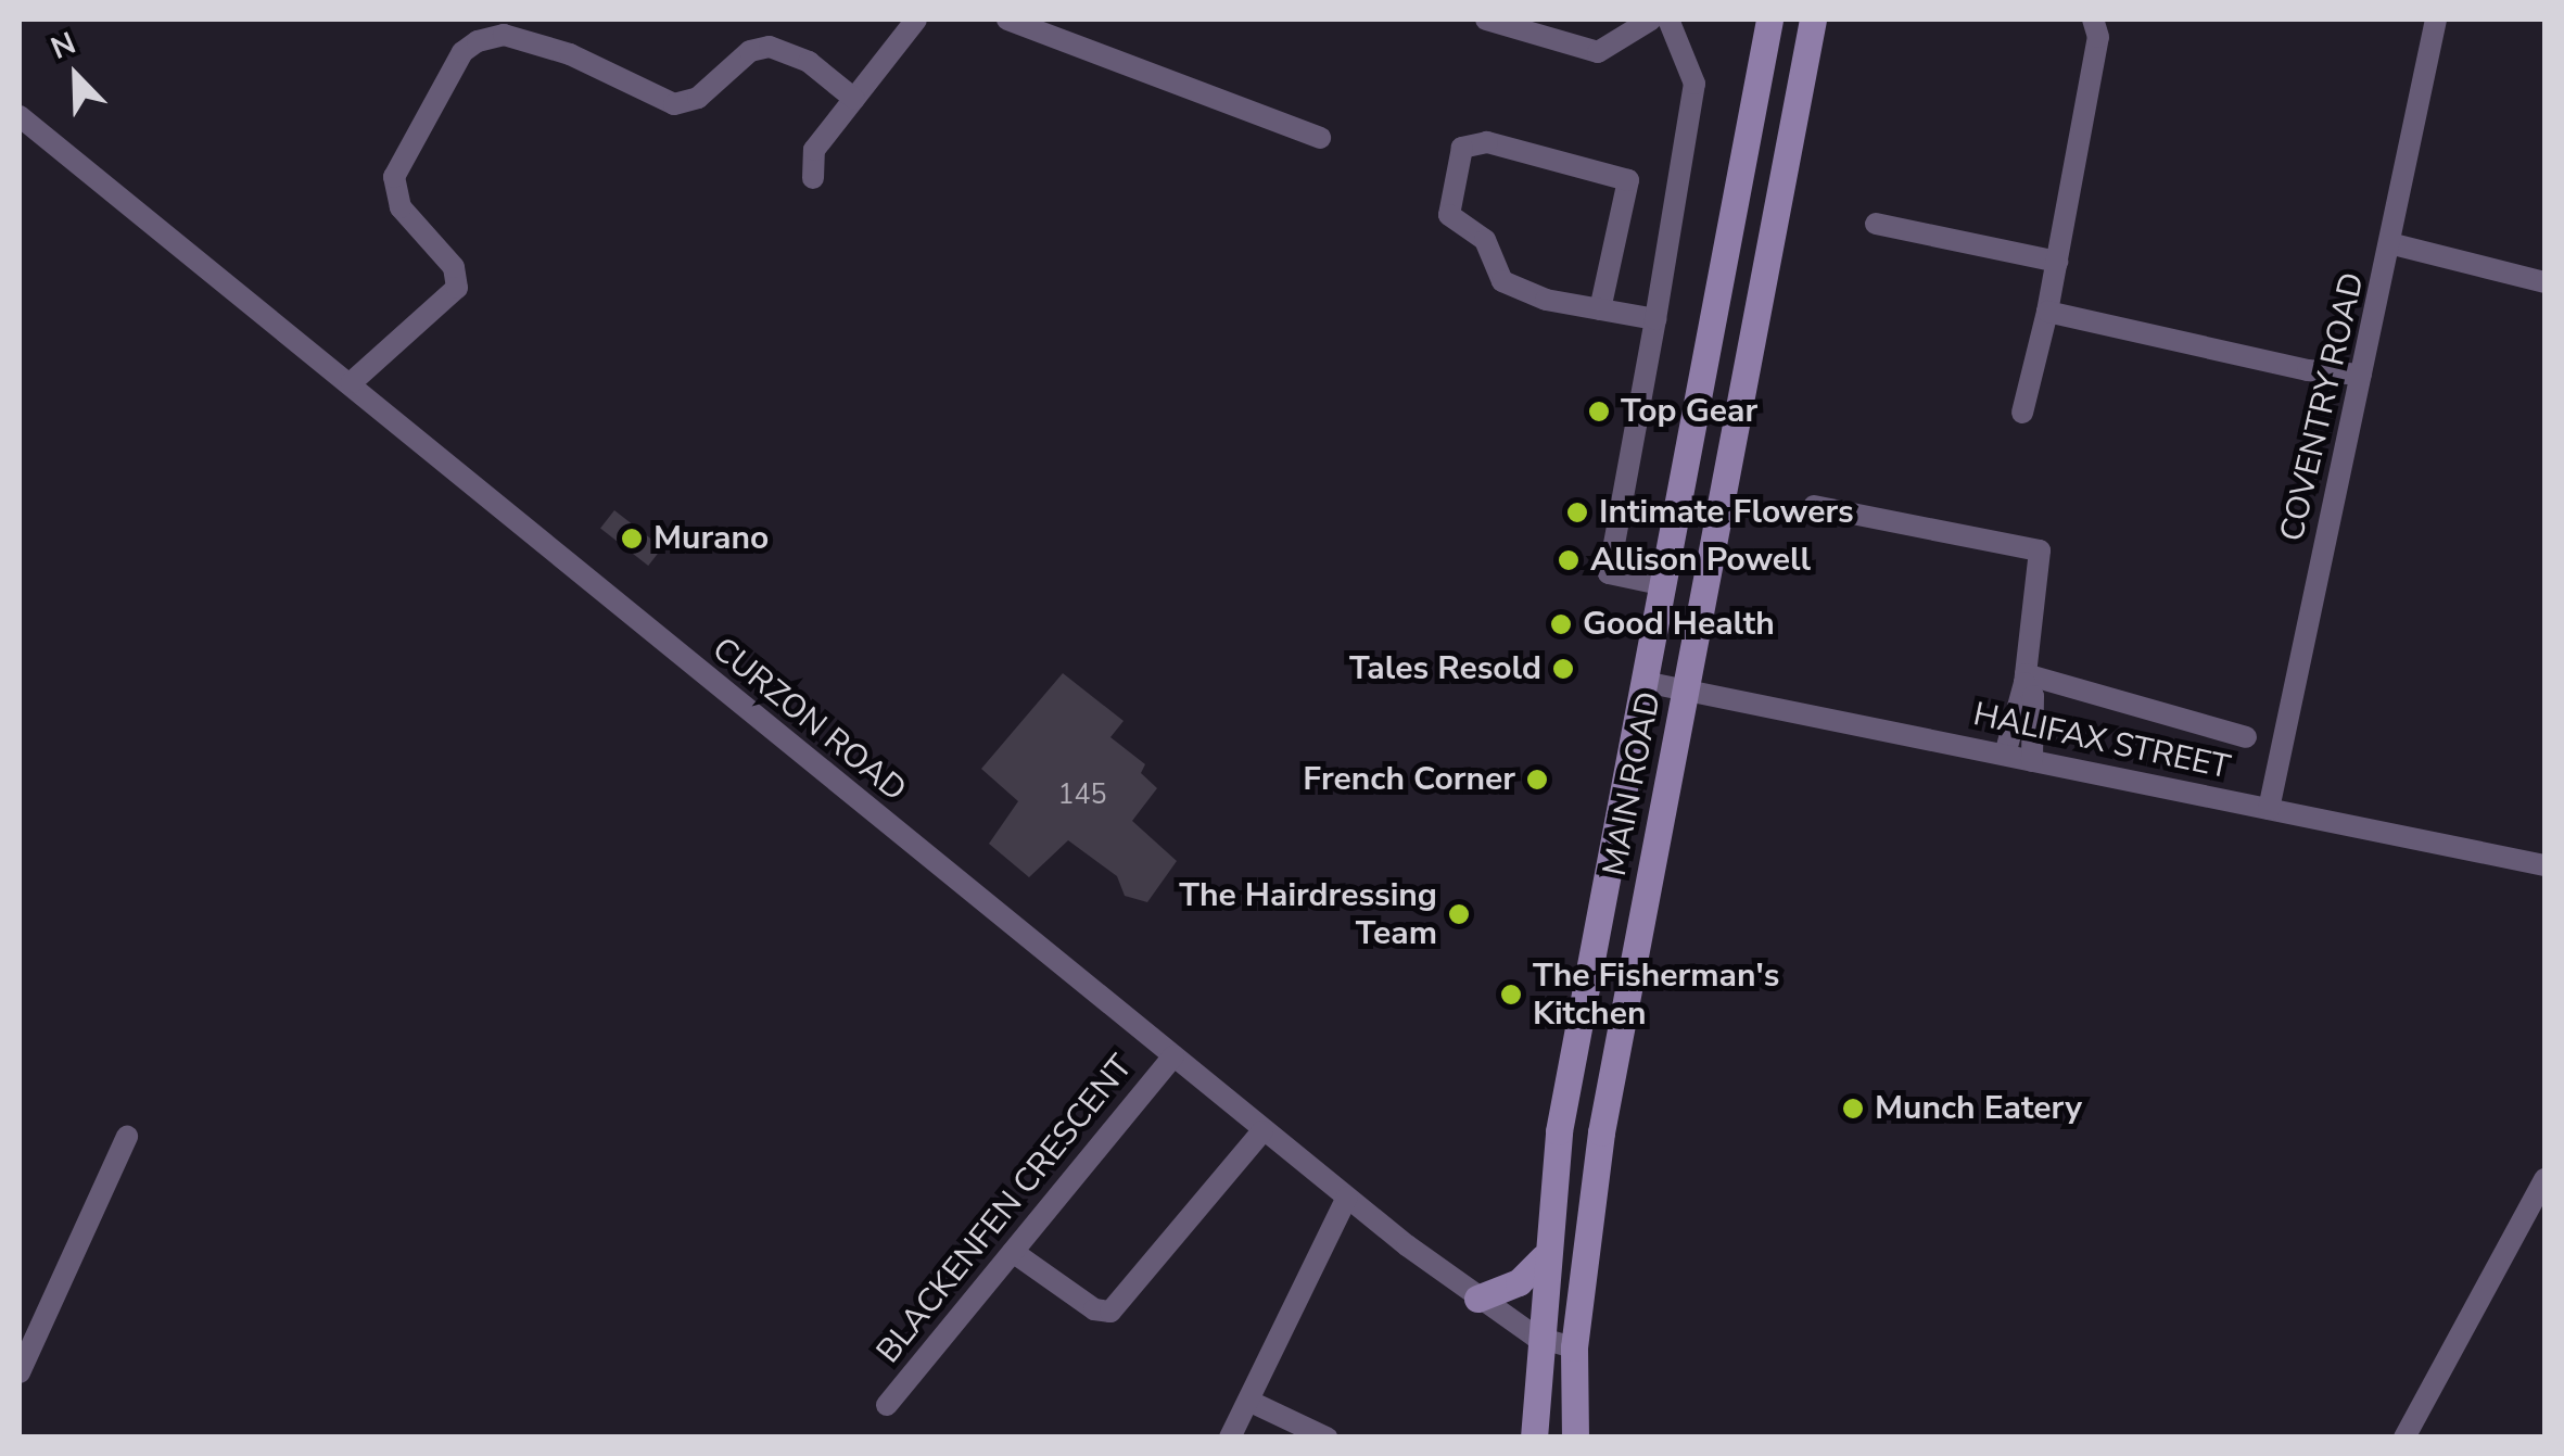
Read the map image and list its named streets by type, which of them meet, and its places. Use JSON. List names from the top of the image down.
{
  "streets": {
    "main road": ["MAIN ROAD"],
    "street": [
      "COVENTRY ROAD",
      "CURZON ROAD",
      "HALIFAX STREET",
      "BLACKENFEN CRESCENT"
    ]
  },
  "crossings": [
    ["COVENTRY ROAD", "HALIFAX STREET"],
    ["CURZON ROAD", "MAIN ROAD"],
    ["CURZON ROAD", "BLACKENFEN CRESCENT"],
    ["HALIFAX STREET", "MAIN ROAD"]
  ],
  "places": [
    "Top Gear",
    "Intimate Flowers",
    "Murano",
    "Allison Powell",
    "Good Health",
    "Tales Resold",
    "French Corner",
    "The Hairdressing Team",
    "The Fisherman's Kitchen",
    "Munch Eatery"
  ],
  "house_numbers": ["145"],
  "north": "top left"
}
